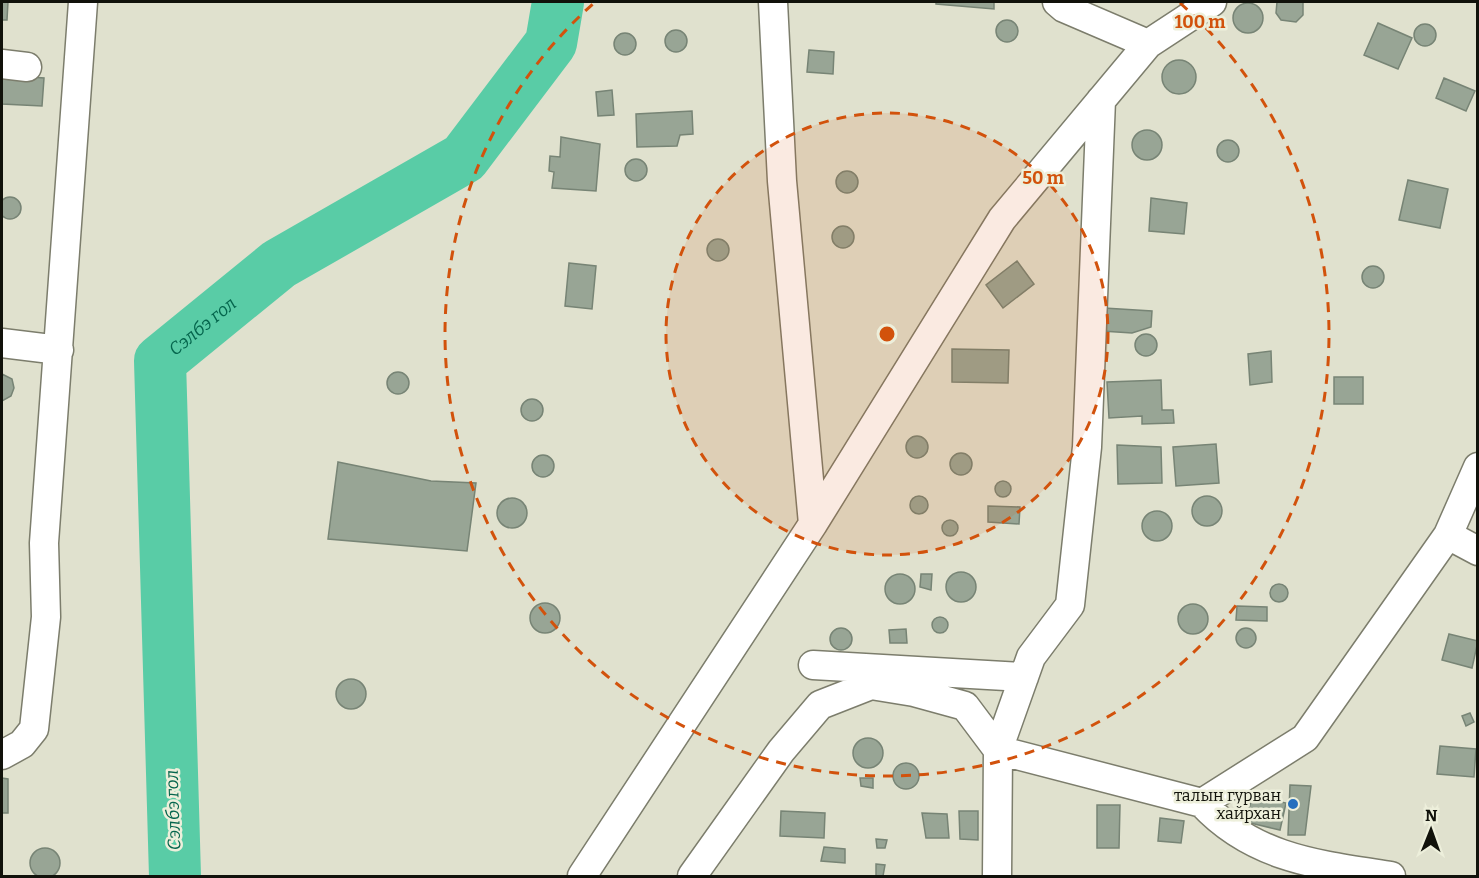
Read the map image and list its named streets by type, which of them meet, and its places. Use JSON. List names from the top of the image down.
{
  "water": ["Сэлбэ гол"],
  "places": ["талын гурван хайрхан"],
  "north": "top",
  "rings": ["100 m", "50 m"]
}
